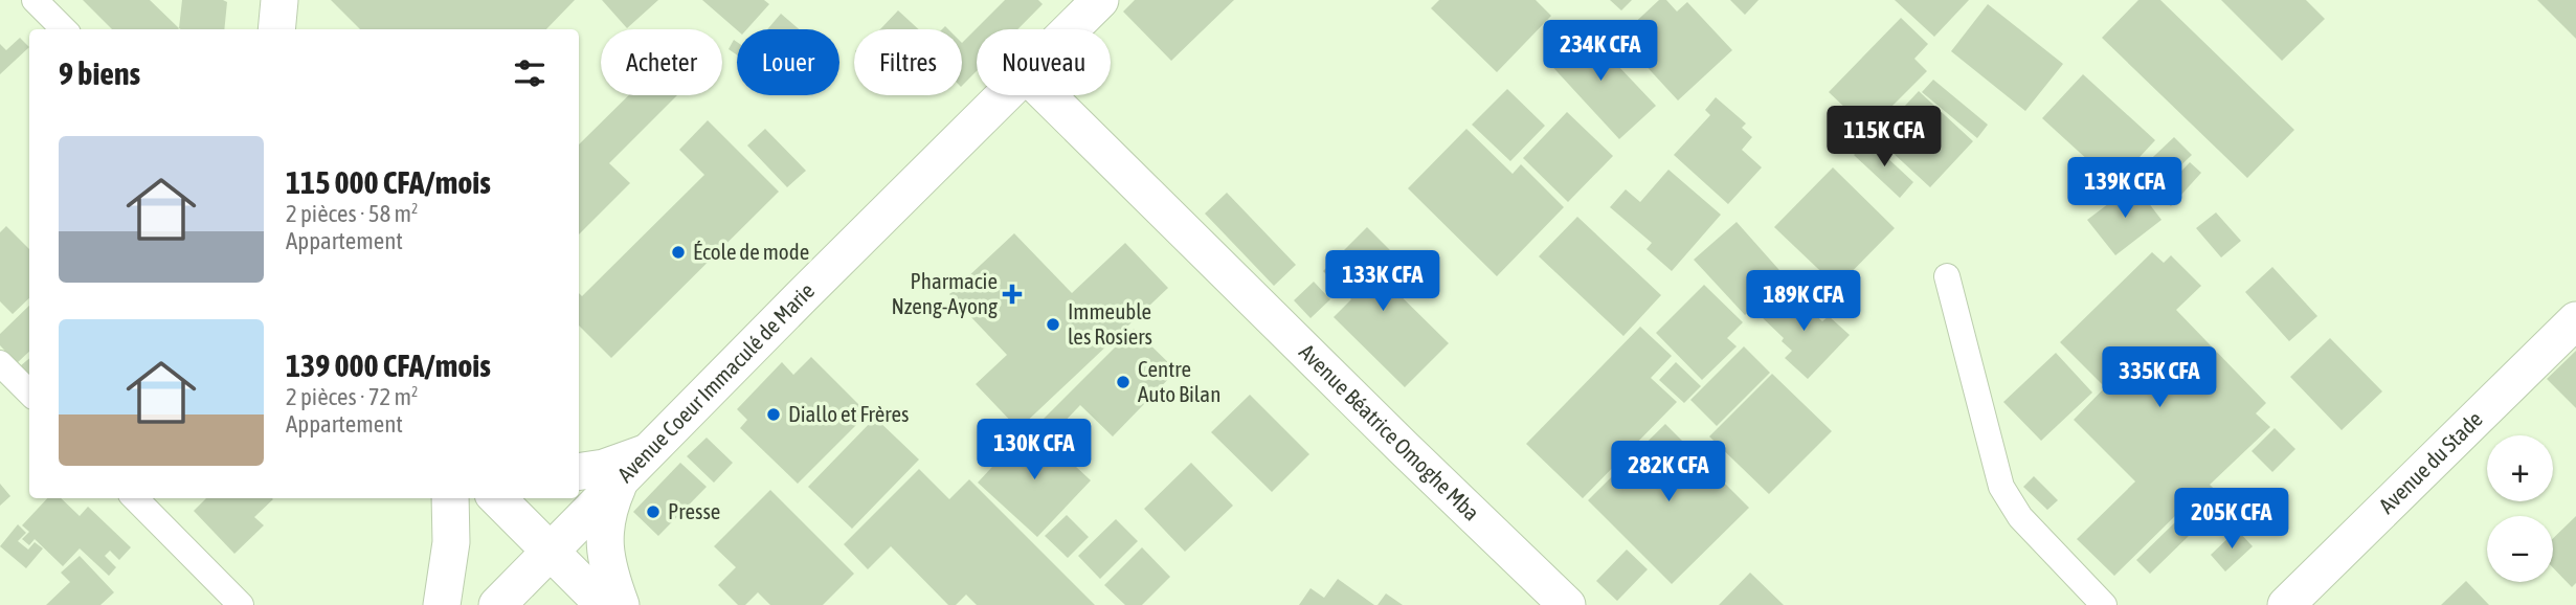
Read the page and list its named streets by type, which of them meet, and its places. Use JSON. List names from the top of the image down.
{
  "streets": {
    "main road": ["Avenue Coeur Immaculé de Marie", "Avenue Béatrice Omoghe Mba", "Avenue du Stade"]
  },
  "places": {
    "other": [
      "École de mode",
      "Immeuble les Rosiers",
      "Centre Auto Bilan",
      "Diallo et Frères",
      "Presse"
    ],
    "health": ["Pharmacie Nzeng-Ayong"]
  },
  "page": {
    "price": [
      "234K CFA",
      "115K CFA",
      "139K CFA",
      "133K CFA",
      "189K CFA",
      "335K CFA",
      "130K CFA",
      "282K CFA",
      "205K CFA"
    ],
    "chip": [
      "Acheter",
      "Louer",
      "Filtres",
      "Nouveau"
    ],
    "heading": "9 biens",
    "list": [
      {
        "name": "115 000 CFA/mois",
        "note": "2 pièces · 58 m² · Appartement"
      },
      {
        "name": "139 000 CFA/mois",
        "note": "2 pièces · 72 m² · Appartement"
      }
    ],
    "map_buttons": ["+", "−"]
  }
}
